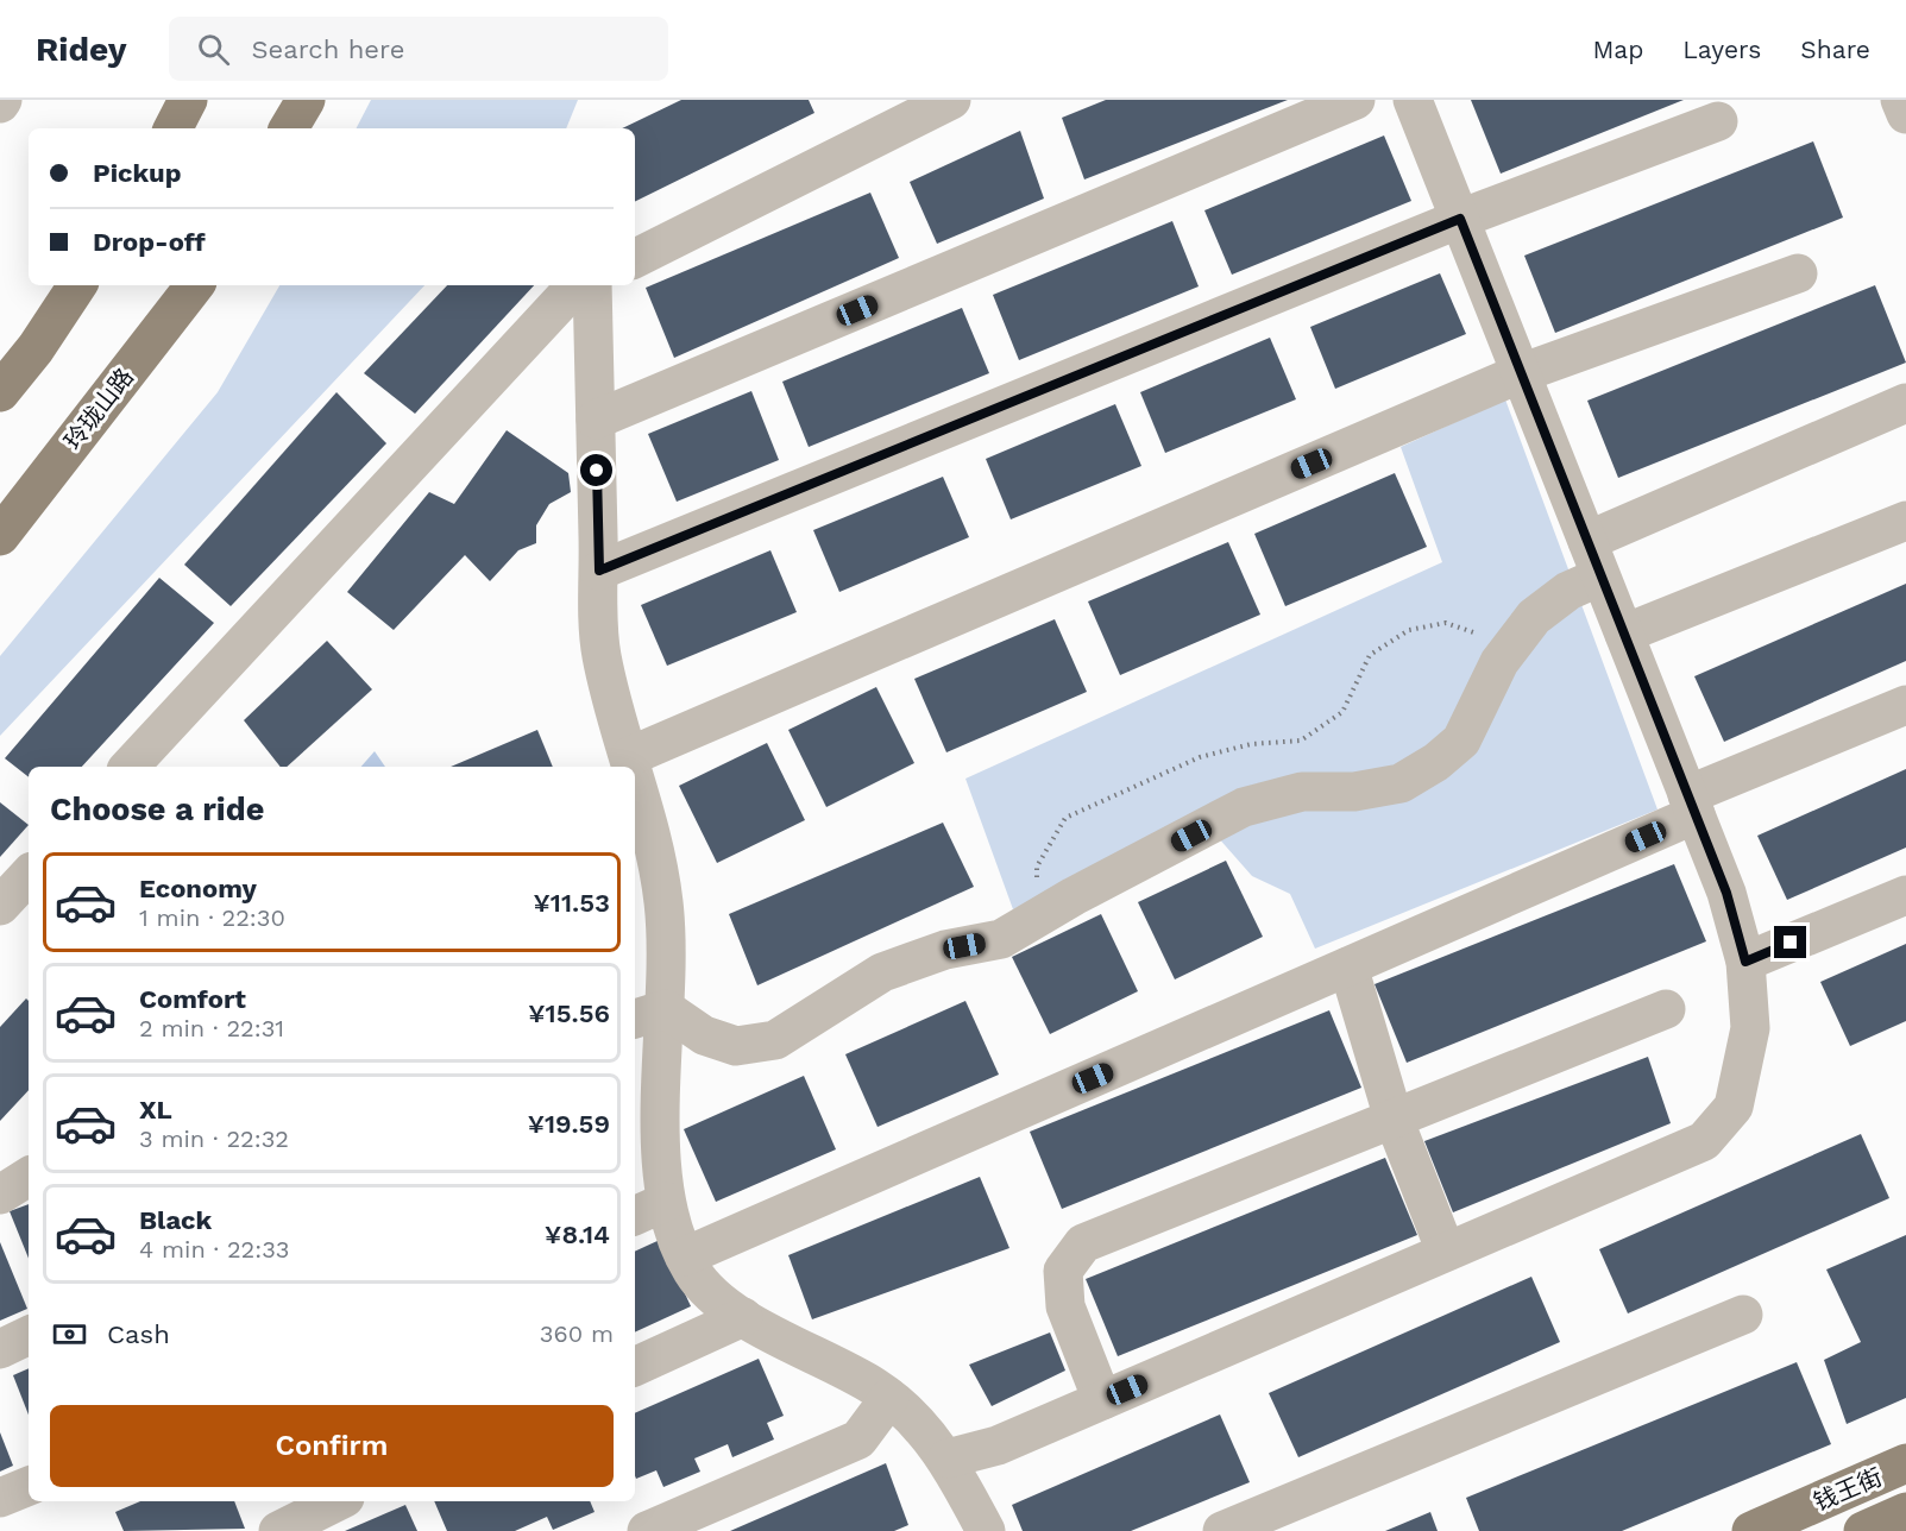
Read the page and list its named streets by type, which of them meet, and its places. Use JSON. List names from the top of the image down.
{
  "streets": {
    "main road": ["玲珑山路", "钱王街"]
  },
  "page": {
    "header": "Ridey",
    "search": "Search here",
    "nav": ["Map", "Layers", "Share"],
    "banner": ["Pickup", "Drop-off"],
    "heading": "Choose a ride",
    "list": [
      {
        "name": "Economy",
        "note": "1 min · 22:30",
        "value": "¥11.53"
      },
      {
        "name": "Comfort",
        "note": "2 min · 22:31",
        "value": "¥15.56"
      },
      {
        "name": "XL",
        "note": "3 min · 22:32",
        "value": "¥19.59"
      },
      {
        "name": "Black",
        "note": "4 min · 22:33",
        "value": "¥8.14"
      }
    ],
    "pay": ["Cash", "360 m"],
    "buttons": "Confirm"
  }
}
